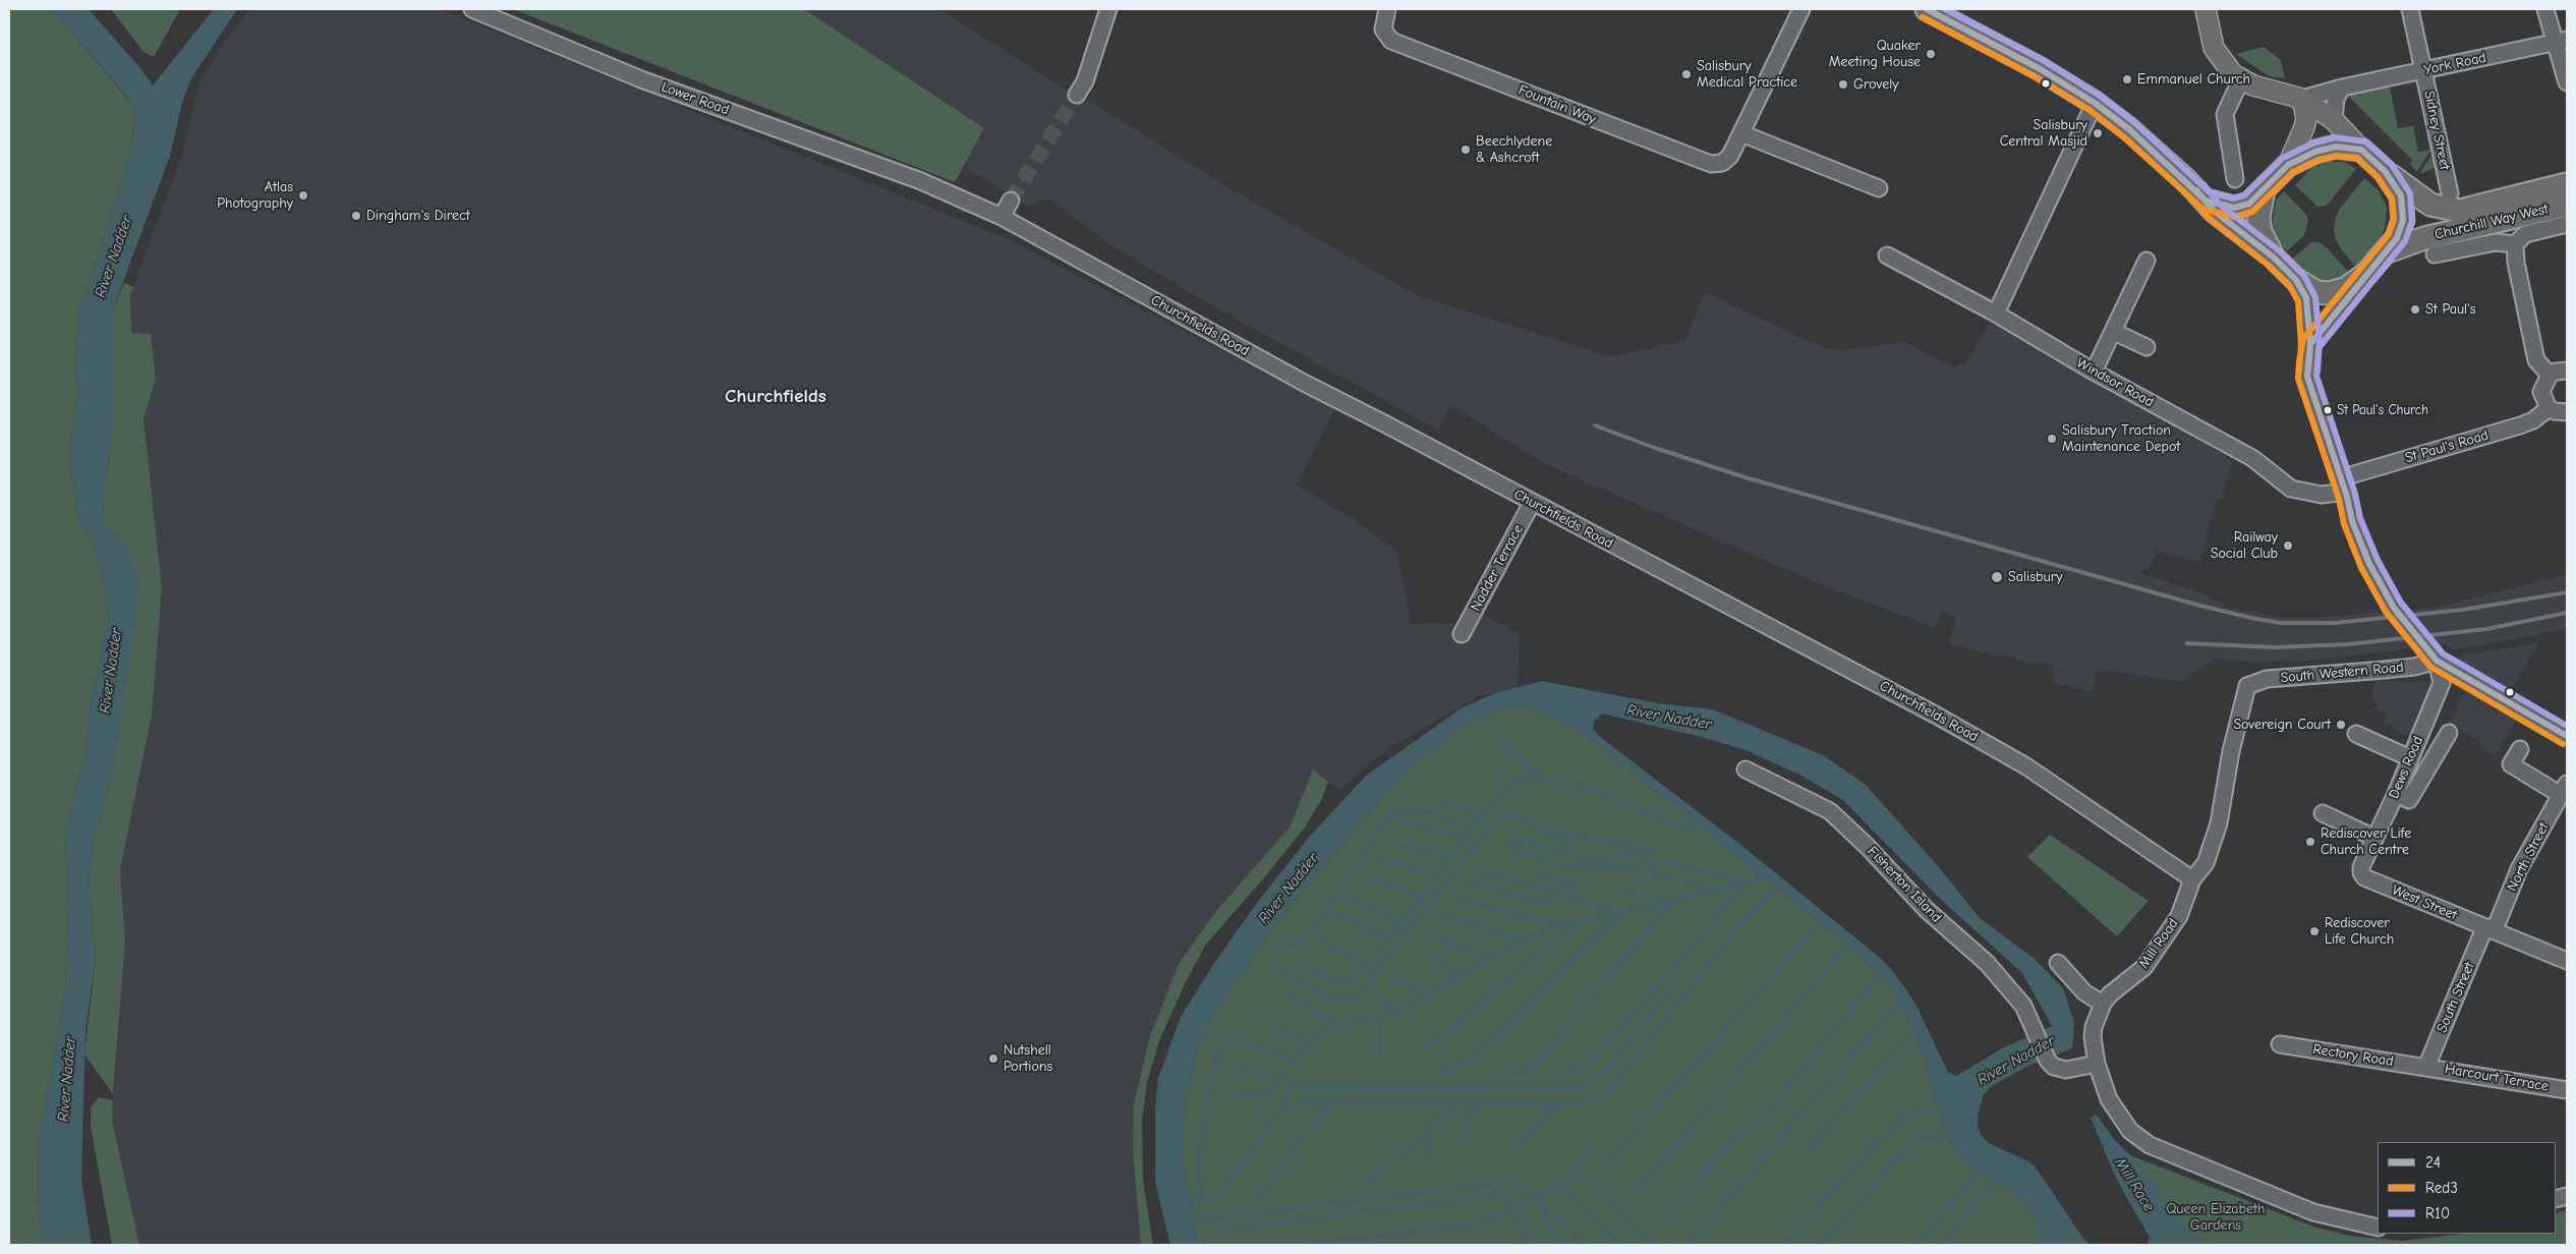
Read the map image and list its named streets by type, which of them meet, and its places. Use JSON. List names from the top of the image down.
{
  "streets": {
    "highway": ["Churchill Way West"],
    "street": [
      "York Road",
      "Lower Road",
      "Fountain Way",
      "Sidney Street",
      "Churchfields Road",
      "Windsor Road",
      "St Paul's Road",
      "Nadder Terrace",
      "South Western Road",
      "Dews Road",
      "North Street",
      "Fisherton Island",
      "West Street",
      "Mill Road",
      "South Street",
      "Rectory Road",
      "Harcourt Terrace"
    ]
  },
  "crossings": [
    ["York Road", "Sidney Street"],
    ["Lower Road", "Churchfields Road"],
    ["Churchfields Road", "Nadder Terrace"],
    ["Churchfields Road", "Mill Road"],
    ["Windsor Road", "St Paul's Road"],
    ["South Western Road", "Dews Road"],
    ["South Western Road", "Mill Road"],
    ["Dews Road", "West Street"],
    ["North Street", "West Street"],
    ["North Street", "South Street"],
    ["Fisherton Island", "Mill Road"],
    ["West Street", "South Street"],
    ["South Street", "Rectory Road"],
    ["South Street", "Harcourt Terrace"],
    ["Rectory Road", "Harcourt Terrace"]
  ],
  "districts": ["Churchfields"],
  "water": ["River Nadder", "Mill Race"],
  "parks": ["Queen Elizabeth Gardens"],
  "places": [
    "Quaker Meeting House",
    "Salisbury Medical Practice",
    "Emmanuel Church",
    "Grovely",
    "Salisbury Central Masjid",
    "Beechlydene & Ashcroft",
    "Atlas Photography",
    "Dingham's Direct",
    "St Paul's",
    "St Paul's Church",
    "Salisbury Traction Maintenance Depot",
    "Railway Social Club",
    "Salisbury",
    "Sovereign Court",
    "Rediscover Life Church Centre",
    "Rediscover Life Church",
    "Nutshell Portions"
  ],
  "lines": ["transit line 24", "transit line R10", "transit line Red3"],
  "legend": ["24", "Red3", "R10"]
}
